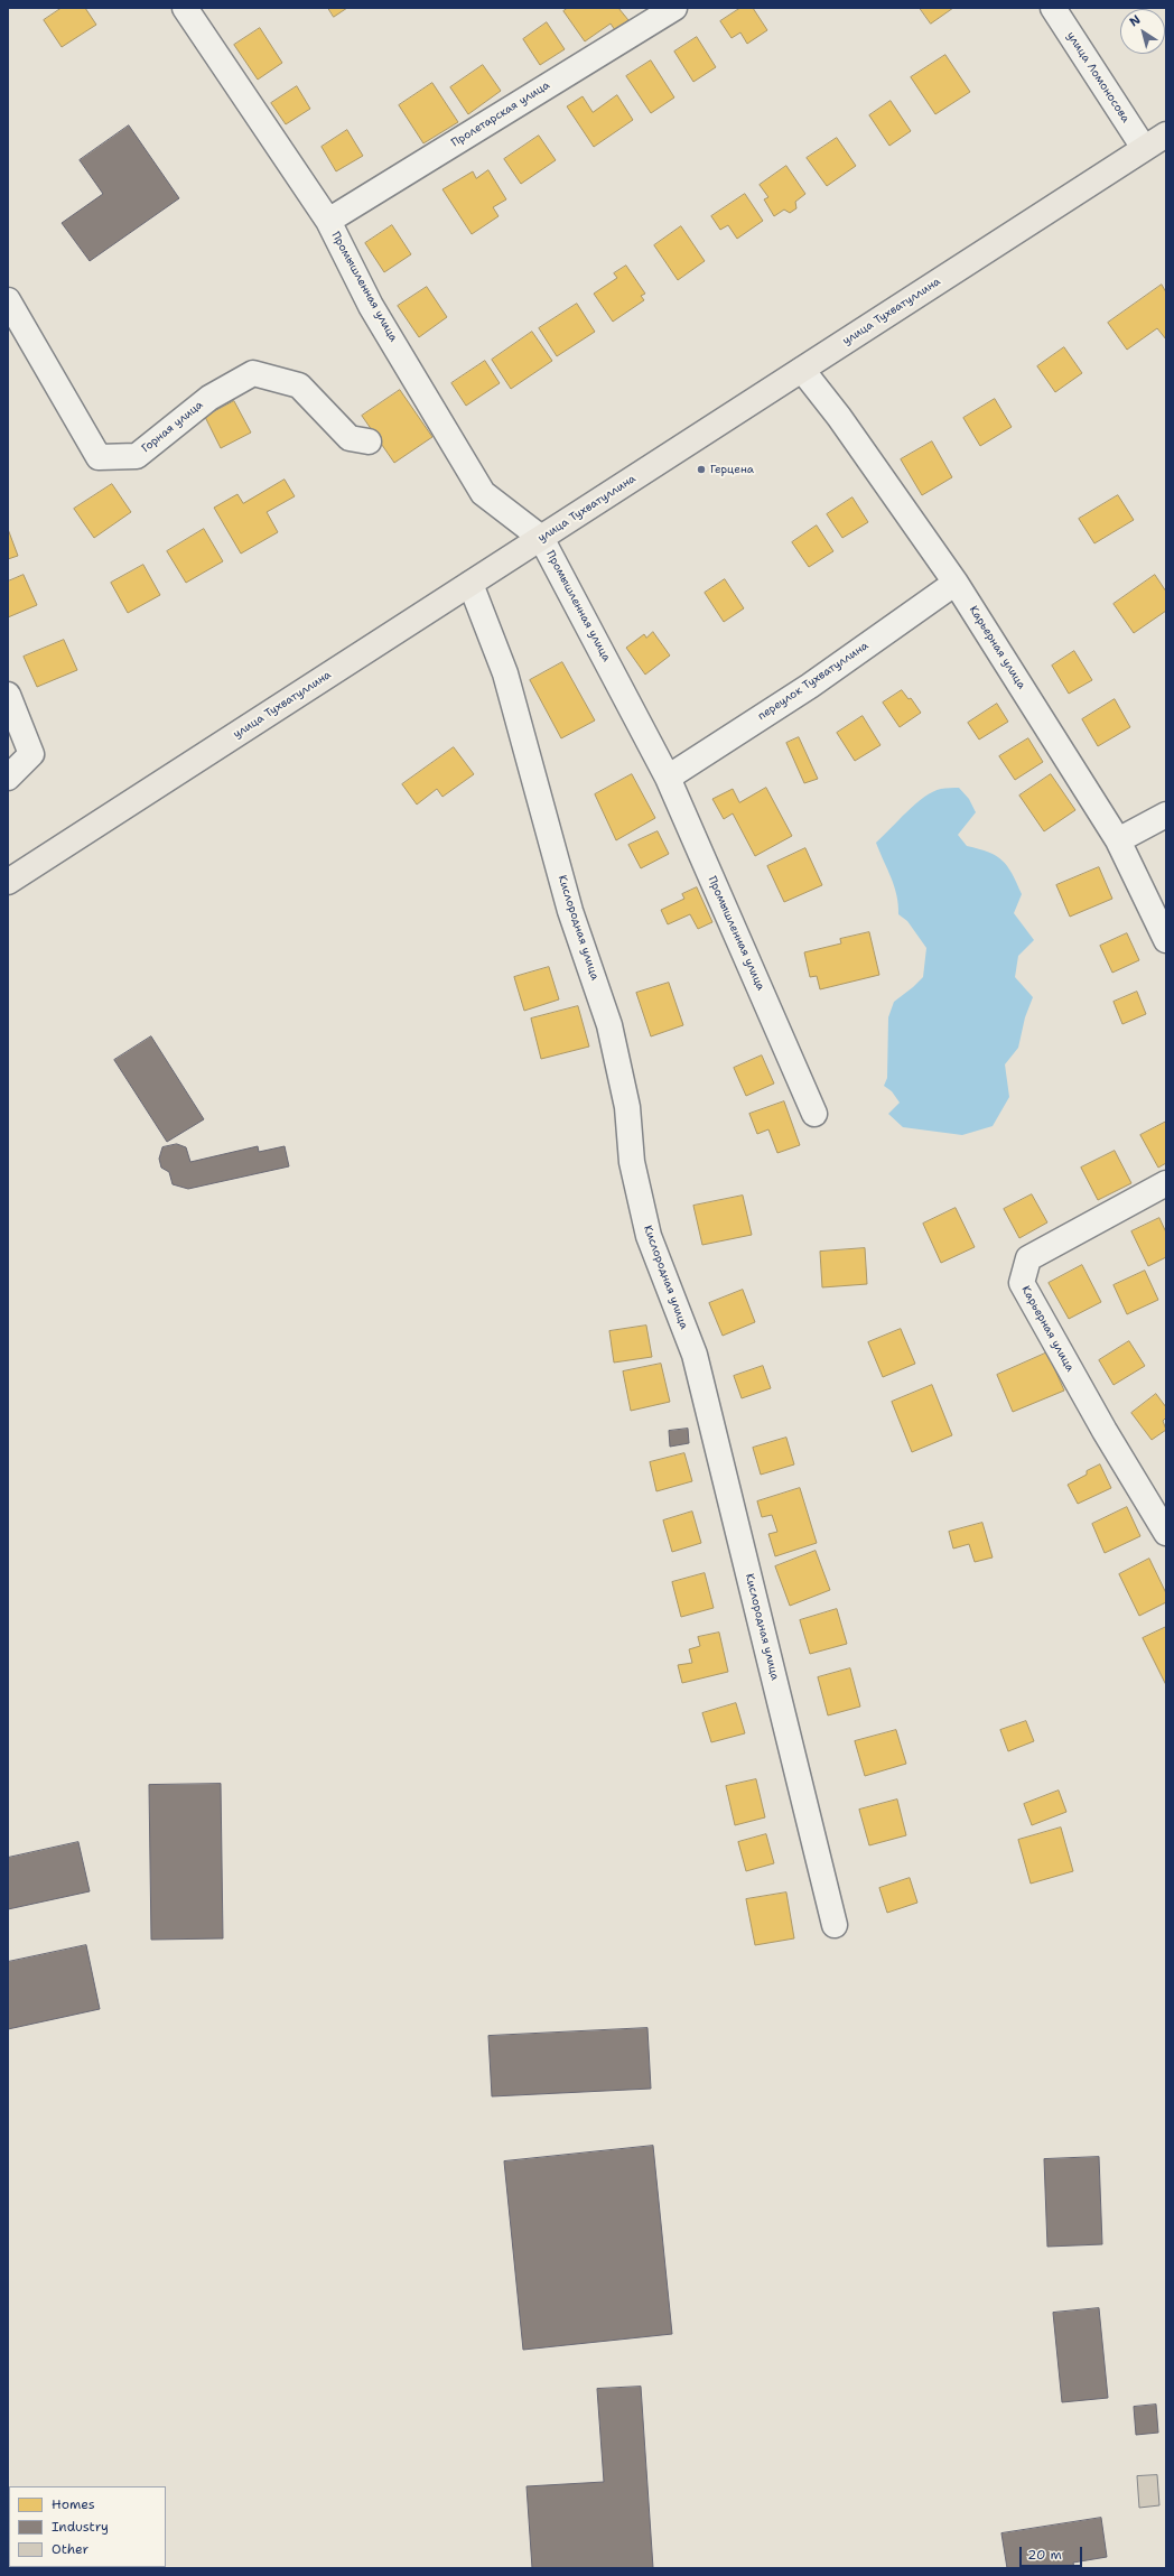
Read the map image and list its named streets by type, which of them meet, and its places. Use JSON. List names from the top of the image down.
{
  "streets": {
    "main road": ["улица Тухватуллина"],
    "street": [
      "улица Ломоносова",
      "Пролетарская улица",
      "Промышленная улица",
      "Горная улица",
      "Карьерная улица",
      "переулок Тухватуллина",
      "Кислородная улица"
    ]
  },
  "crossings": [
    ["улица Ломоносова", "улица Тухватуллина"],
    ["Пролетарская улица", "Промышленная улица"],
    ["Промышленная улица", "улица Тухватуллина"],
    ["Промышленная улица", "переулок Тухватуллина"],
    ["улица Тухватуллина", "Карьерная улица"],
    ["улица Тухватуллина", "Кислородная улица"],
    ["Карьерная улица", "переулок Тухватуллина"]
  ],
  "places": ["Герцена"],
  "legend": ["Homes", "Industry", "Other"],
  "scale_bar": "20 m",
  "north": "top left"
}
